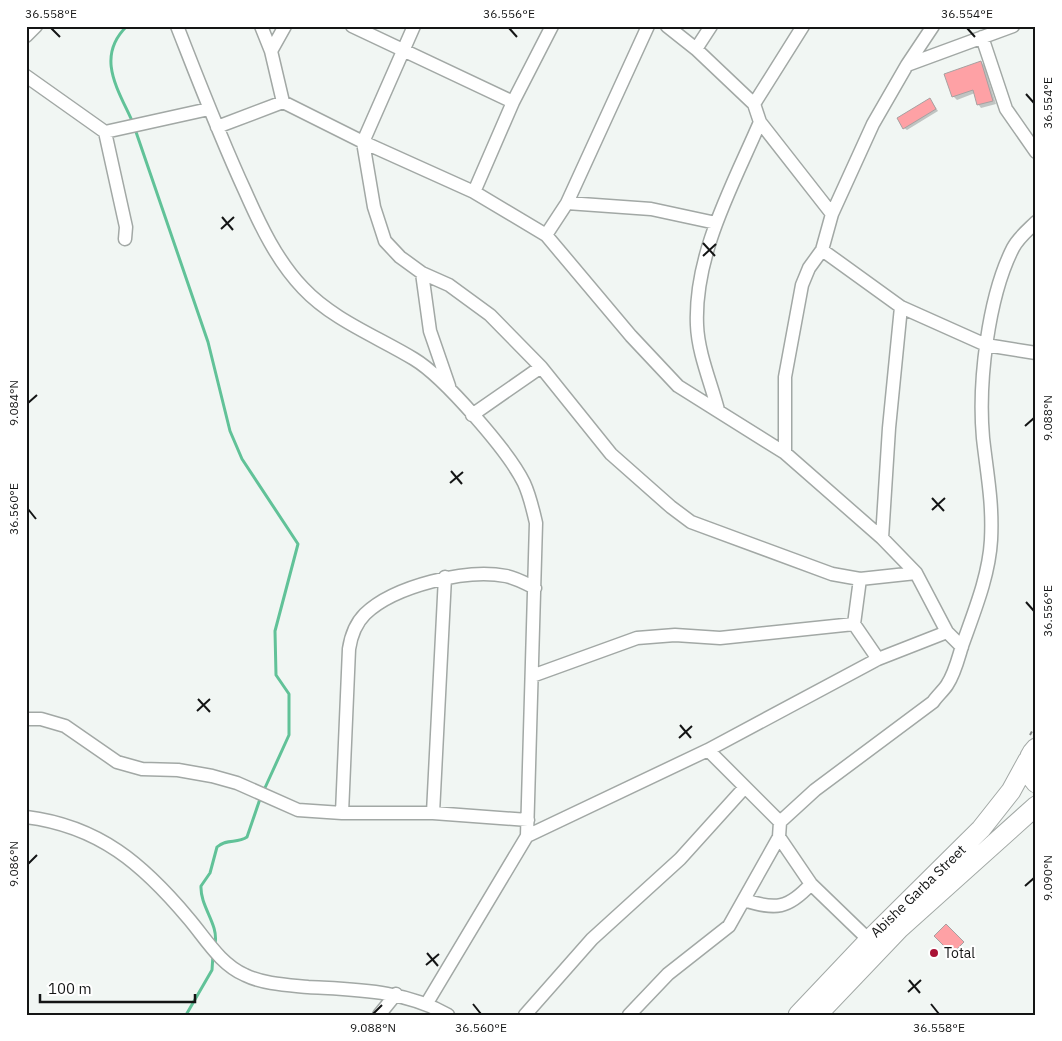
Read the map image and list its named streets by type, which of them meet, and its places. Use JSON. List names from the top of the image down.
{
  "streets": {
    "highway": ["Abishe Garba Street"]
  },
  "places": ["Total"],
  "scale_bar": "100 m",
  "coordinates": [
    "36.558°E",
    "36.556°E",
    "36.554°E",
    "9.084°N",
    "9.088°N",
    "36.560°E",
    "9.086°N",
    "9.090°N"
  ]
}
